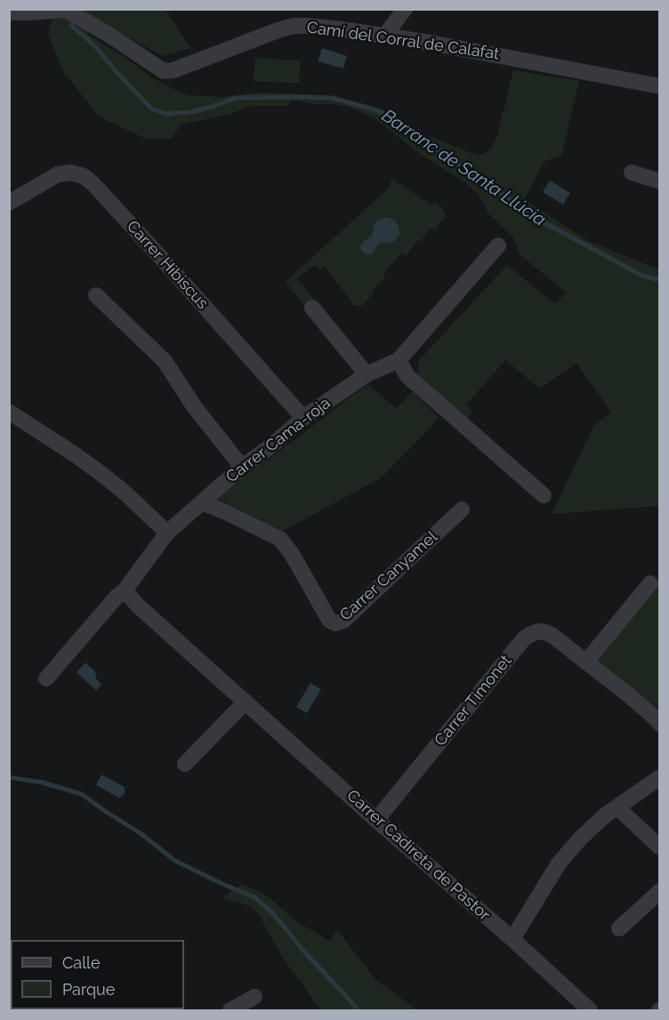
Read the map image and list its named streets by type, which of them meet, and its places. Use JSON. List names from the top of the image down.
{
  "streets": {
    "street": [
      "Camí del Corral de Calafat",
      "Carrer Hibiscus",
      "Carrer Cama-roja",
      "Carrer Canyamel",
      "Carrer Timonet",
      "Carrer Cadireta de Pastor"
    ]
  },
  "crossings": [
    ["Carrer Hibiscus", "Carrer Cama-roja"],
    ["Carrer Cama-roja", "Carrer Canyamel"],
    ["Carrer Timonet", "Carrer Cadireta de Pastor"]
  ],
  "water": ["Barranc de Santa Llúcia"],
  "legend": ["Calle", "Parque"]
}
